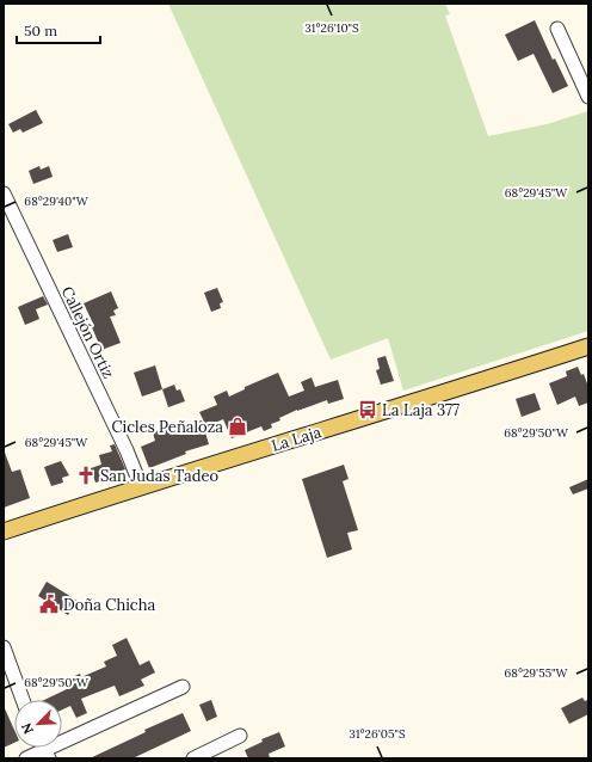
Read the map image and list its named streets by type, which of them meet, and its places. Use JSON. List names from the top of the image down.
{
  "streets": {
    "main road": ["La Laja"],
    "street": ["Callejón Ortiz"]
  },
  "crossings": [
    ["Callejón Ortiz", "La Laja"]
  ],
  "places": {
    "bus stop": ["La Laja 377"],
    "shop": ["Cicles Peñaloza"],
    "church": ["San Judas Tadeo"],
    "public building": ["Doña Chicha"]
  },
  "scale_bar": "50 m",
  "north": "bottom left",
  "coordinates": [
    "31°26'10\"S",
    "68°29'45\"W",
    "68°29'40\"W",
    "68°29'50\"W",
    "68°29'55\"W",
    "31°26'05\"S"
  ]
}
